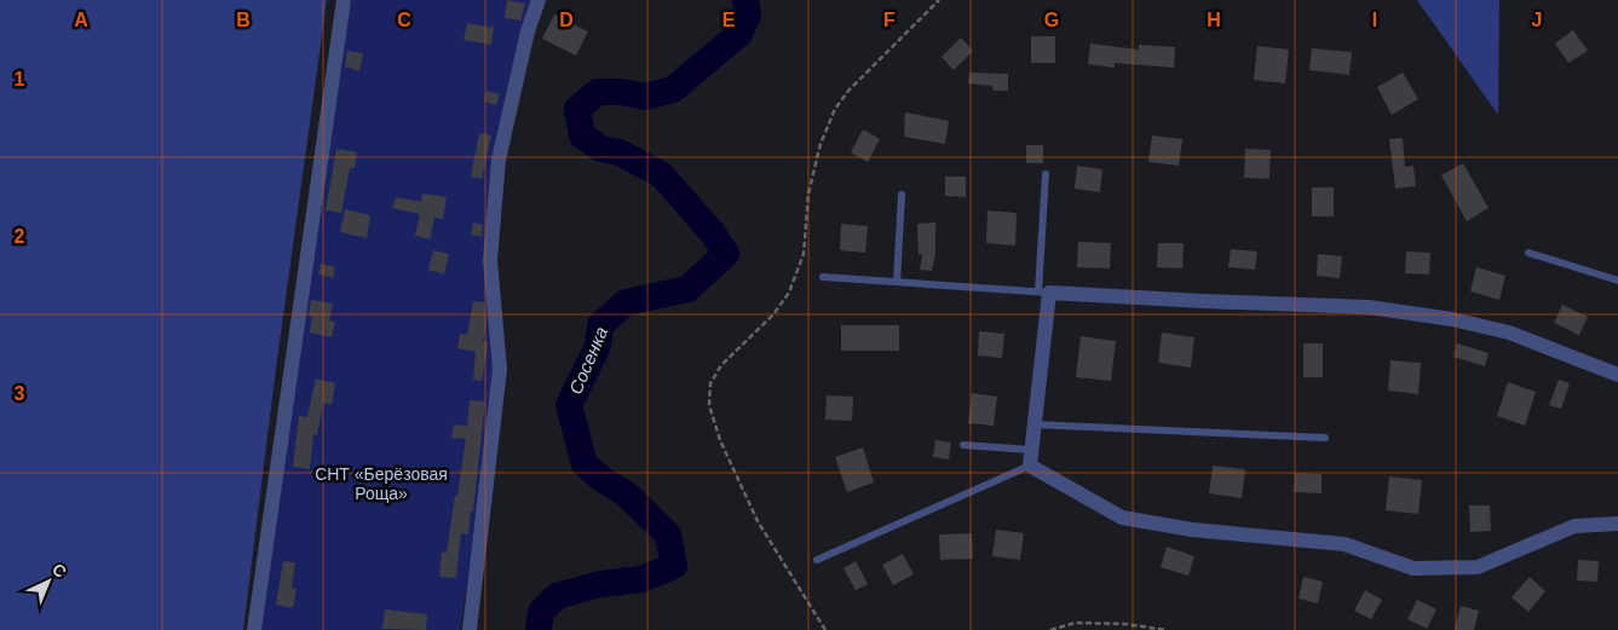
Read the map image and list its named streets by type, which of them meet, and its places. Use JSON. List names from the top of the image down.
{
  "water": ["Сосенка"],
  "parks": ["СНТ «Берёзовая Роща»"],
  "north": "top right",
  "grid": {
    "columns": [
      "A",
      "B",
      "C",
      "D",
      "E",
      "F",
      "G",
      "H",
      "I",
      "J"
    ],
    "rows": ["1", "2", "3"]
  }
}
